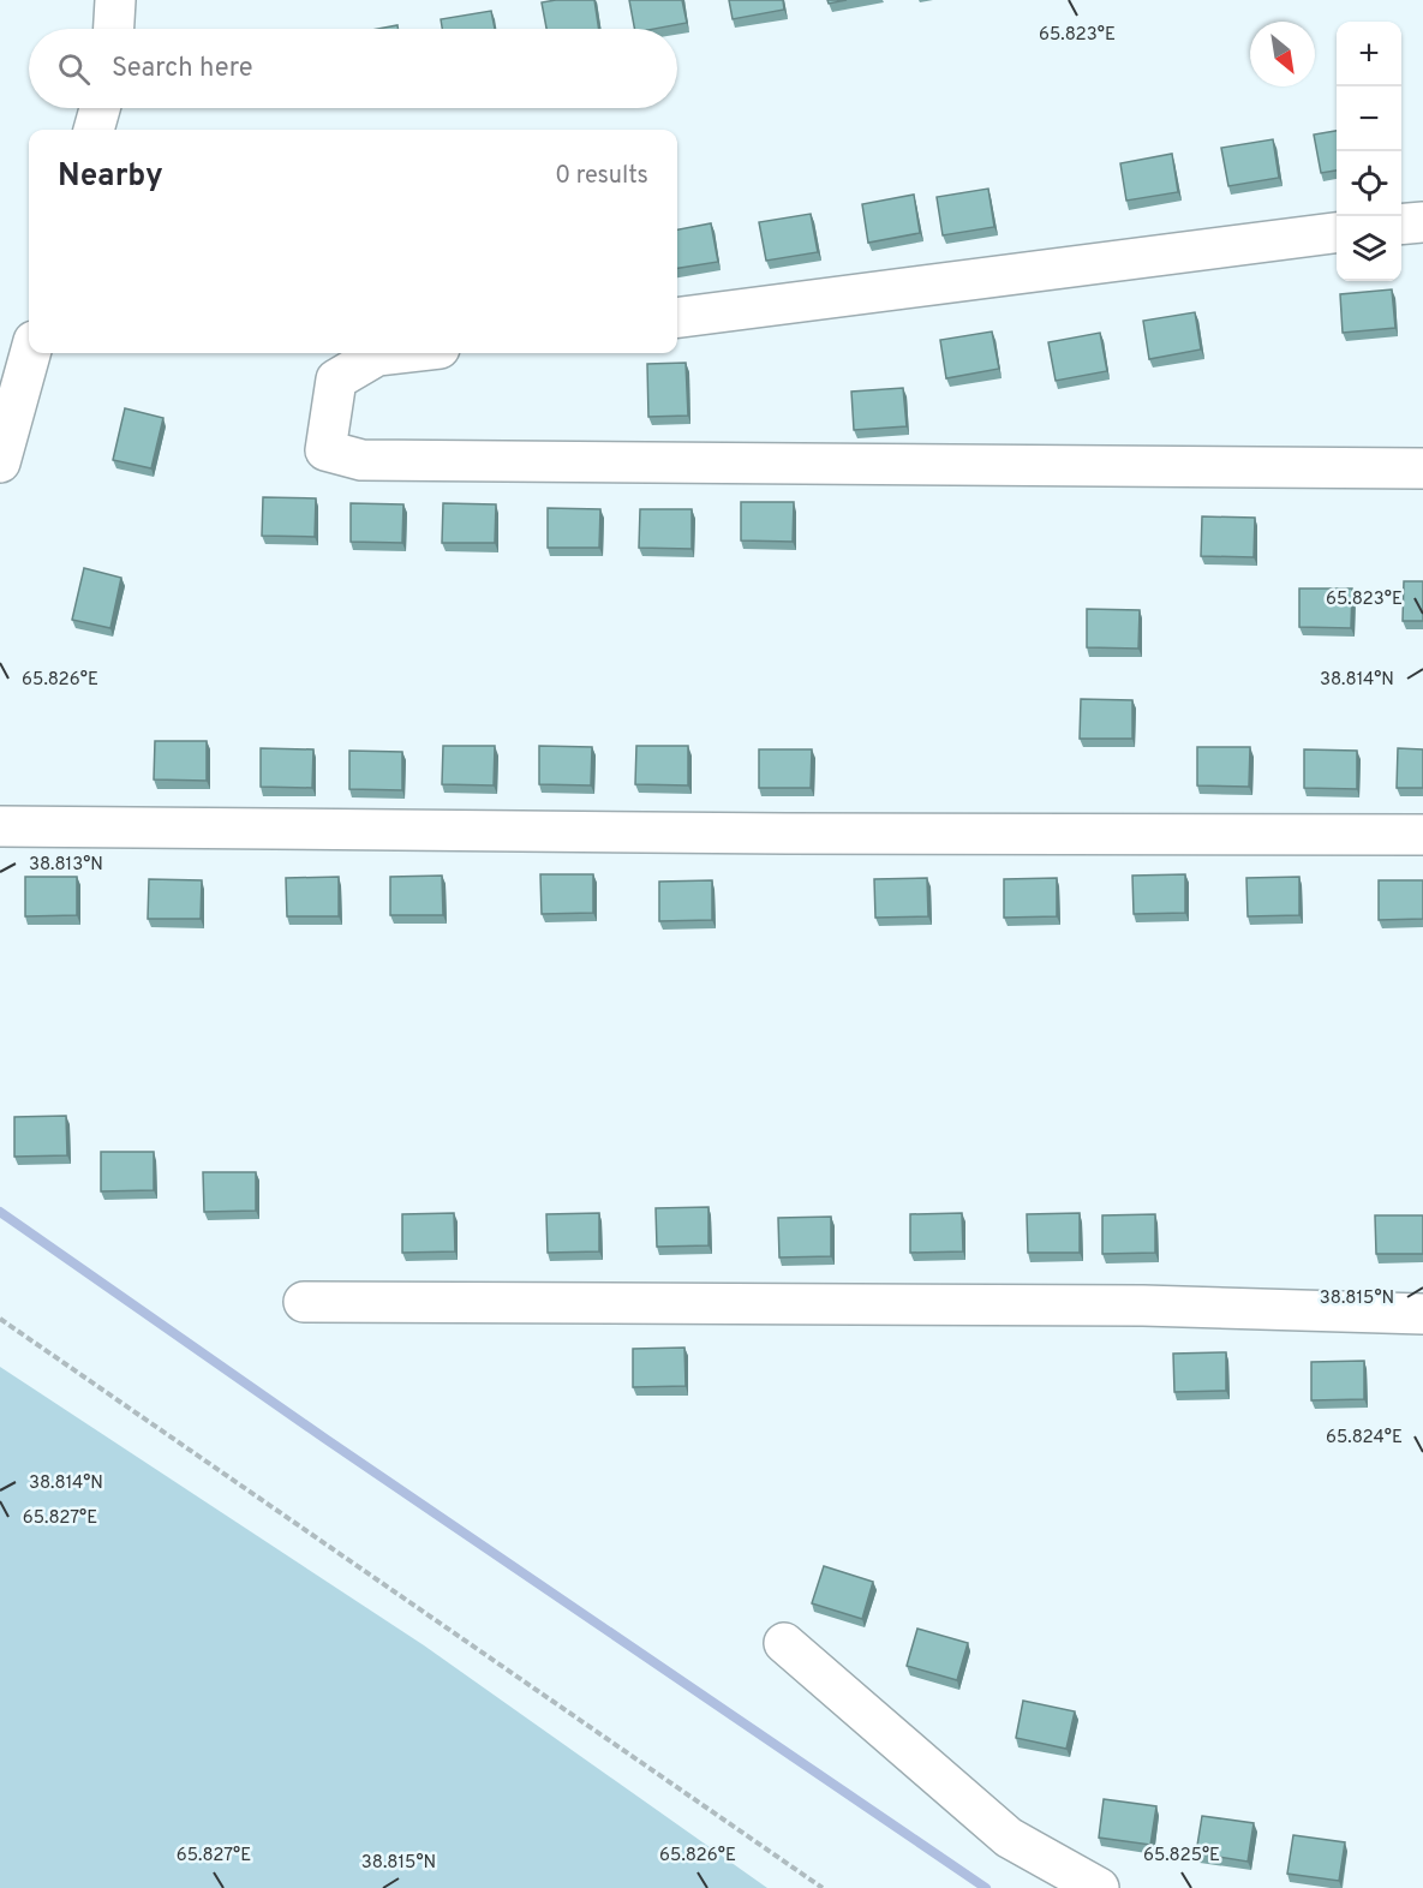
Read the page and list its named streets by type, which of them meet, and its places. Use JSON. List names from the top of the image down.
{
  "north": "bottom right",
  "page": {
    "map_buttons": ["+", "−"],
    "search": "Search here",
    "heading": ["Nearby", "0 results"]
  },
  "coordinates": [
    "65.823°E",
    "38.814°N",
    "65.826°E",
    "38.813°N",
    "38.815°N",
    "65.824°E",
    "65.827°E",
    "65.825°E"
  ]
}
